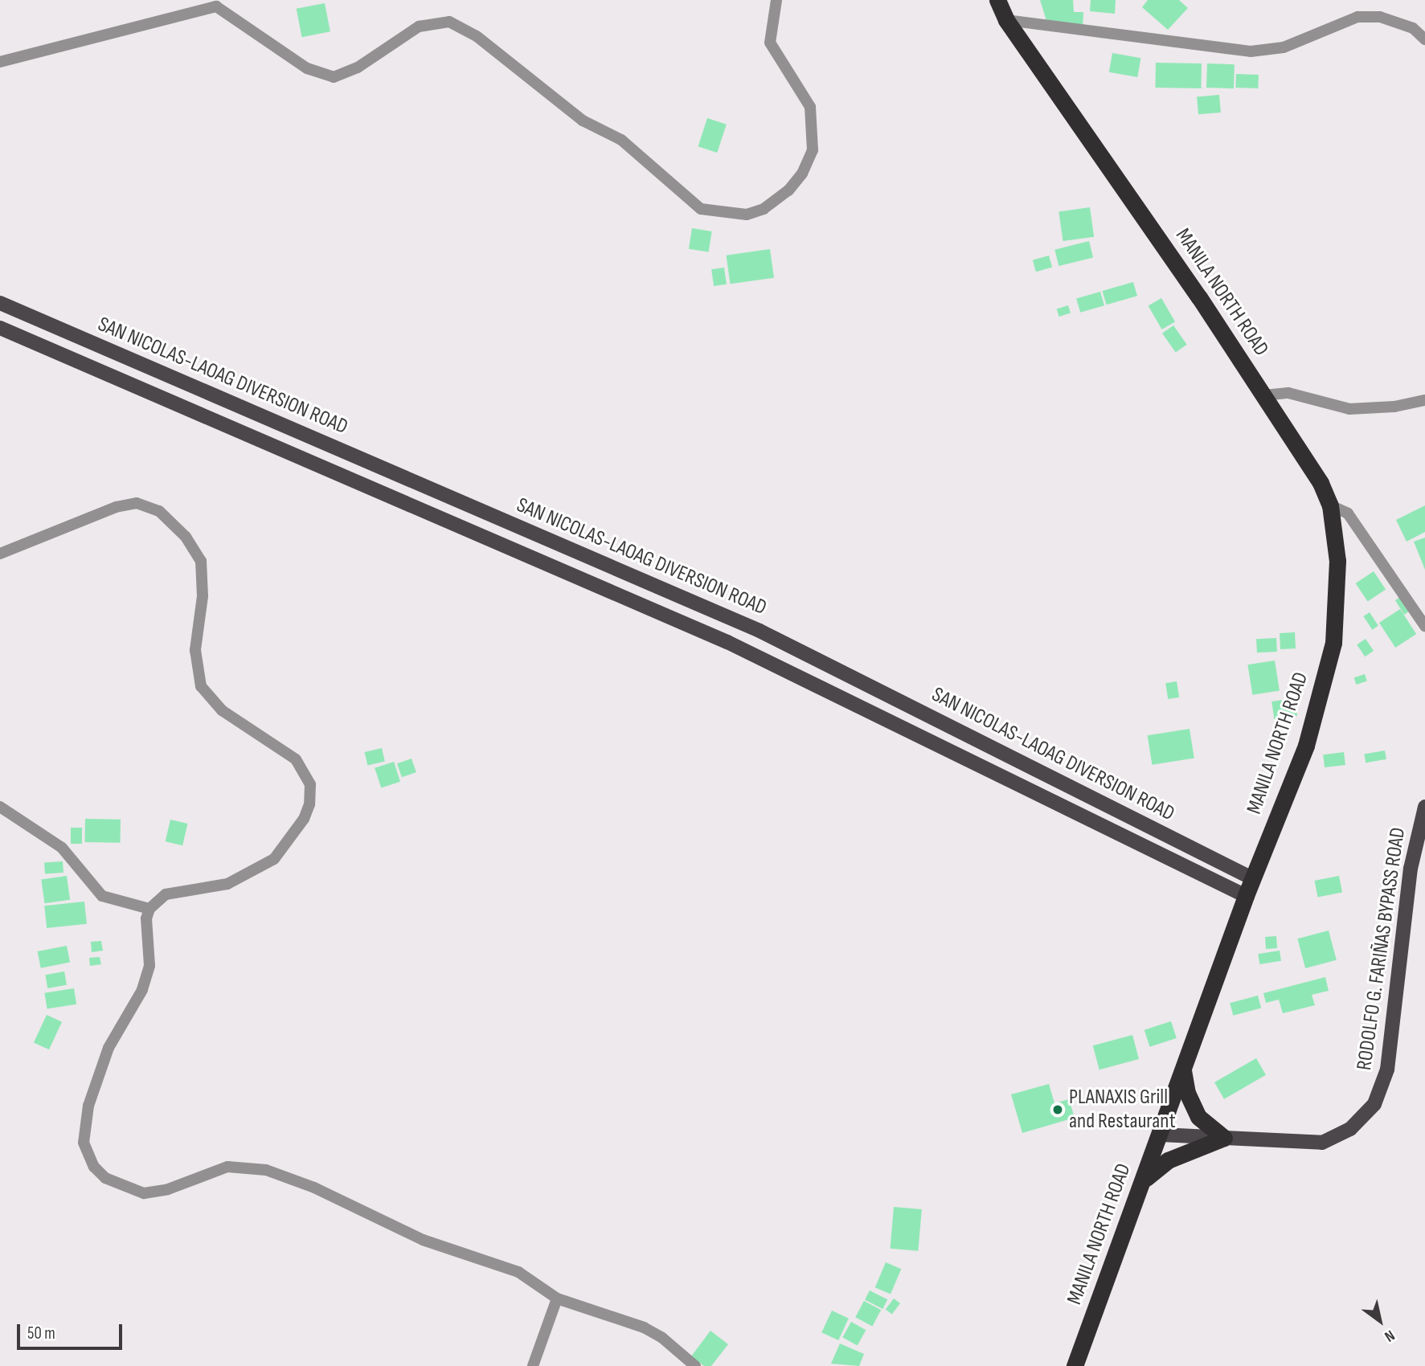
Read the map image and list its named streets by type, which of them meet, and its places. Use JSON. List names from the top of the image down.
{
  "streets": {
    "highway": ["MANILA NORTH ROAD"],
    "main road": ["SAN NICOLAS-LAOAG DIVERSION ROAD", "RODOLFO G. FARIÑAS BYPASS ROAD"]
  },
  "crossings": [
    ["MANILA NORTH ROAD", "SAN NICOLAS-LAOAG DIVERSION ROAD"],
    ["MANILA NORTH ROAD", "RODOLFO G. FARIÑAS BYPASS ROAD"]
  ],
  "places": ["PLANAXIS Grill and Restaurant"],
  "scale_bar": "50 m",
  "north": "bottom right"
}
